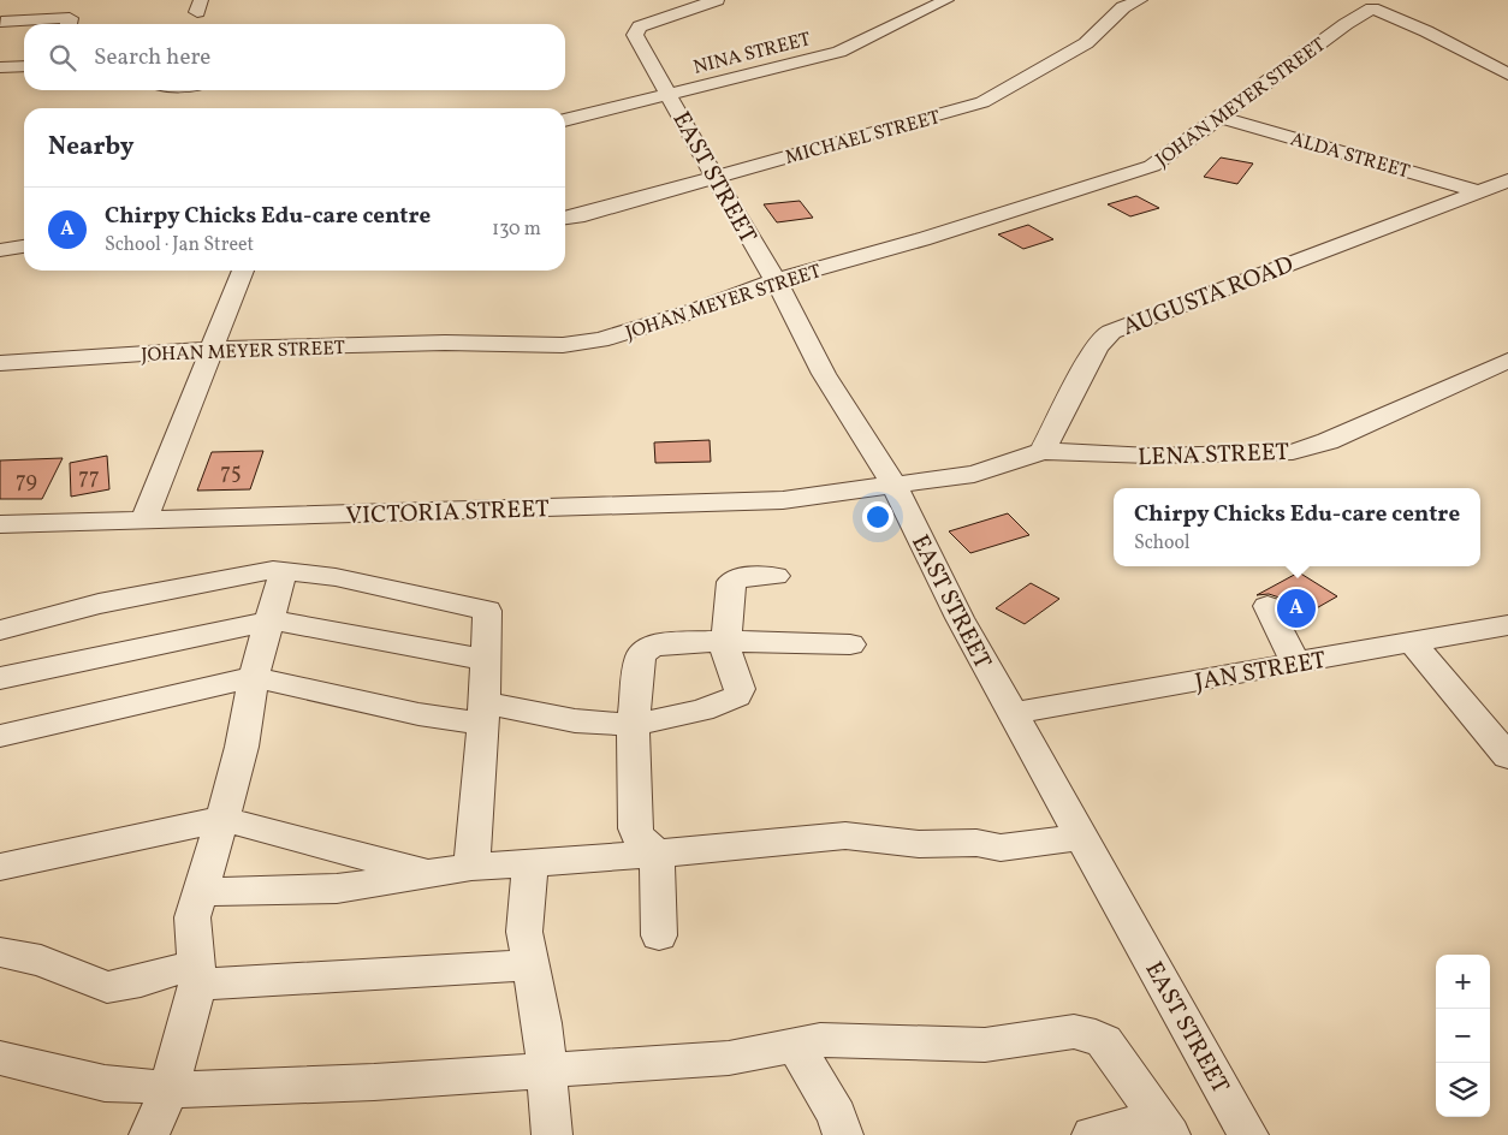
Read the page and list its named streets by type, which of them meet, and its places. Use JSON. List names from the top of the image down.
{
  "streets": {
    "street": [
      "NINA STREET",
      "JOHAN MEYER STREET",
      "MICHAEL STREET",
      "ALDA STREET",
      "EAST STREET",
      "AUGUSTA ROAD",
      "LENA STREET",
      "VICTORIA STREET",
      "JAN STREET"
    ]
  },
  "crossings": [
    ["NINA STREET", "EAST STREET"],
    ["JOHAN MEYER STREET", "ALDA STREET"],
    ["JOHAN MEYER STREET", "EAST STREET"],
    ["MICHAEL STREET", "EAST STREET"],
    ["ALDA STREET", "AUGUSTA ROAD"],
    ["EAST STREET", "VICTORIA STREET"],
    ["EAST STREET", "JAN STREET"],
    ["AUGUSTA ROAD", "LENA STREET"]
  ],
  "house_numbers": ["75", "77", "79"],
  "page": {
    "search": "Search here",
    "heading": "Nearby",
    "list": [
      {
        "mark": "A",
        "name": "Chirpy Chicks Edu-care centre",
        "note": "School · Jan Street",
        "value": "130 m"
      }
    ],
    "popup": ["Chirpy Chicks Edu-care centre", "School"],
    "pins": "A",
    "map_buttons": ["+", "−"]
  }
}
